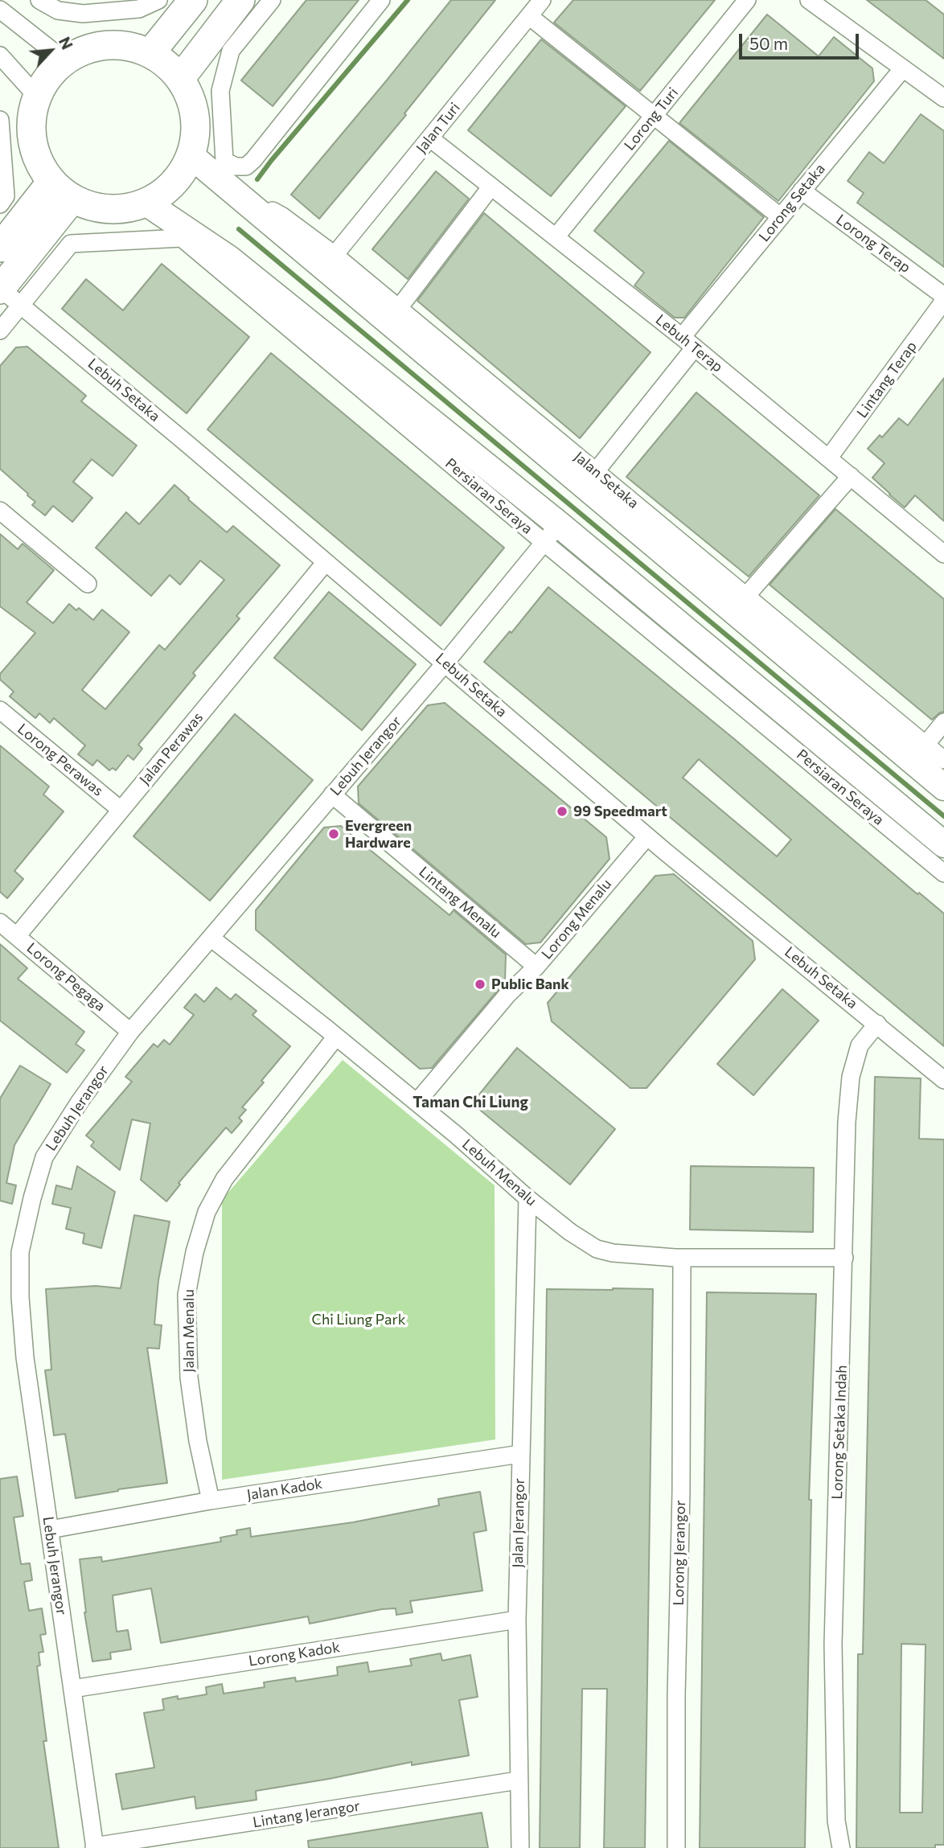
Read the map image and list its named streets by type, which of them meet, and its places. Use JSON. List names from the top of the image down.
{
  "streets": {
    "main road": ["Persiaran Seraya"],
    "street": [
      "Lorong Turi",
      "Jalan Turi",
      "Lorong Setaka",
      "Lorong Terap",
      "Lebuh Terap",
      "Lintang Terap",
      "Lebuh Setaka",
      "Jalan Setaka",
      "Jalan Perawas",
      "Lebuh Jerangor",
      "Lorong Perawas",
      "Lintang Menalu",
      "Lorong Menalu",
      "Lorong Pegaga",
      "Lebuh Menalu",
      "Jalan Menalu",
      "Lorong Setaka Indah",
      "Jalan Kadok",
      "Jalan Jerangor",
      "Lorong Jerangor",
      "Lorong Kadok",
      "Lintang Jerangor"
    ]
  },
  "crossings": [
    ["Lorong Turi", "Lebuh Terap"],
    ["Jalan Turi", "Lebuh Terap"],
    ["Jalan Turi", "Jalan Setaka"],
    ["Lorong Setaka", "Lorong Terap"],
    ["Lorong Setaka", "Lebuh Terap"],
    ["Lorong Setaka", "Jalan Setaka"],
    ["Lebuh Terap", "Lintang Terap"],
    ["Lebuh Setaka", "Persiaran Seraya"],
    ["Lebuh Setaka", "Jalan Perawas"],
    ["Lebuh Setaka", "Lebuh Jerangor"],
    ["Lebuh Setaka", "Lorong Menalu"],
    ["Lebuh Setaka", "Lorong Setaka Indah"],
    ["Persiaran Seraya", "Lebuh Jerangor"],
    ["Jalan Perawas", "Lorong Perawas"],
    ["Jalan Perawas", "Lorong Pegaga"],
    ["Lebuh Jerangor", "Lintang Menalu"],
    ["Lebuh Jerangor", "Lorong Pegaga"],
    ["Lebuh Jerangor", "Lebuh Menalu"],
    ["Lebuh Jerangor", "Jalan Kadok"],
    ["Lebuh Jerangor", "Lorong Kadok"],
    ["Lebuh Jerangor", "Lintang Jerangor"],
    ["Lintang Menalu", "Lorong Menalu"],
    ["Lorong Menalu", "Lebuh Menalu"],
    ["Lebuh Menalu", "Jalan Menalu"],
    ["Lebuh Menalu", "Lorong Setaka Indah"],
    ["Lebuh Menalu", "Jalan Jerangor"],
    ["Lebuh Menalu", "Lorong Jerangor"],
    ["Jalan Menalu", "Jalan Kadok"],
    ["Jalan Kadok", "Jalan Jerangor"],
    ["Jalan Jerangor", "Lorong Kadok"],
    ["Jalan Jerangor", "Lintang Jerangor"]
  ],
  "districts": ["Taman Chi Liung"],
  "parks": ["Chi Liung Park"],
  "places": ["99 Speedmart", "Evergreen Hardware", "Public Bank"],
  "scale_bar": "50 m",
  "north": "top right"
}
